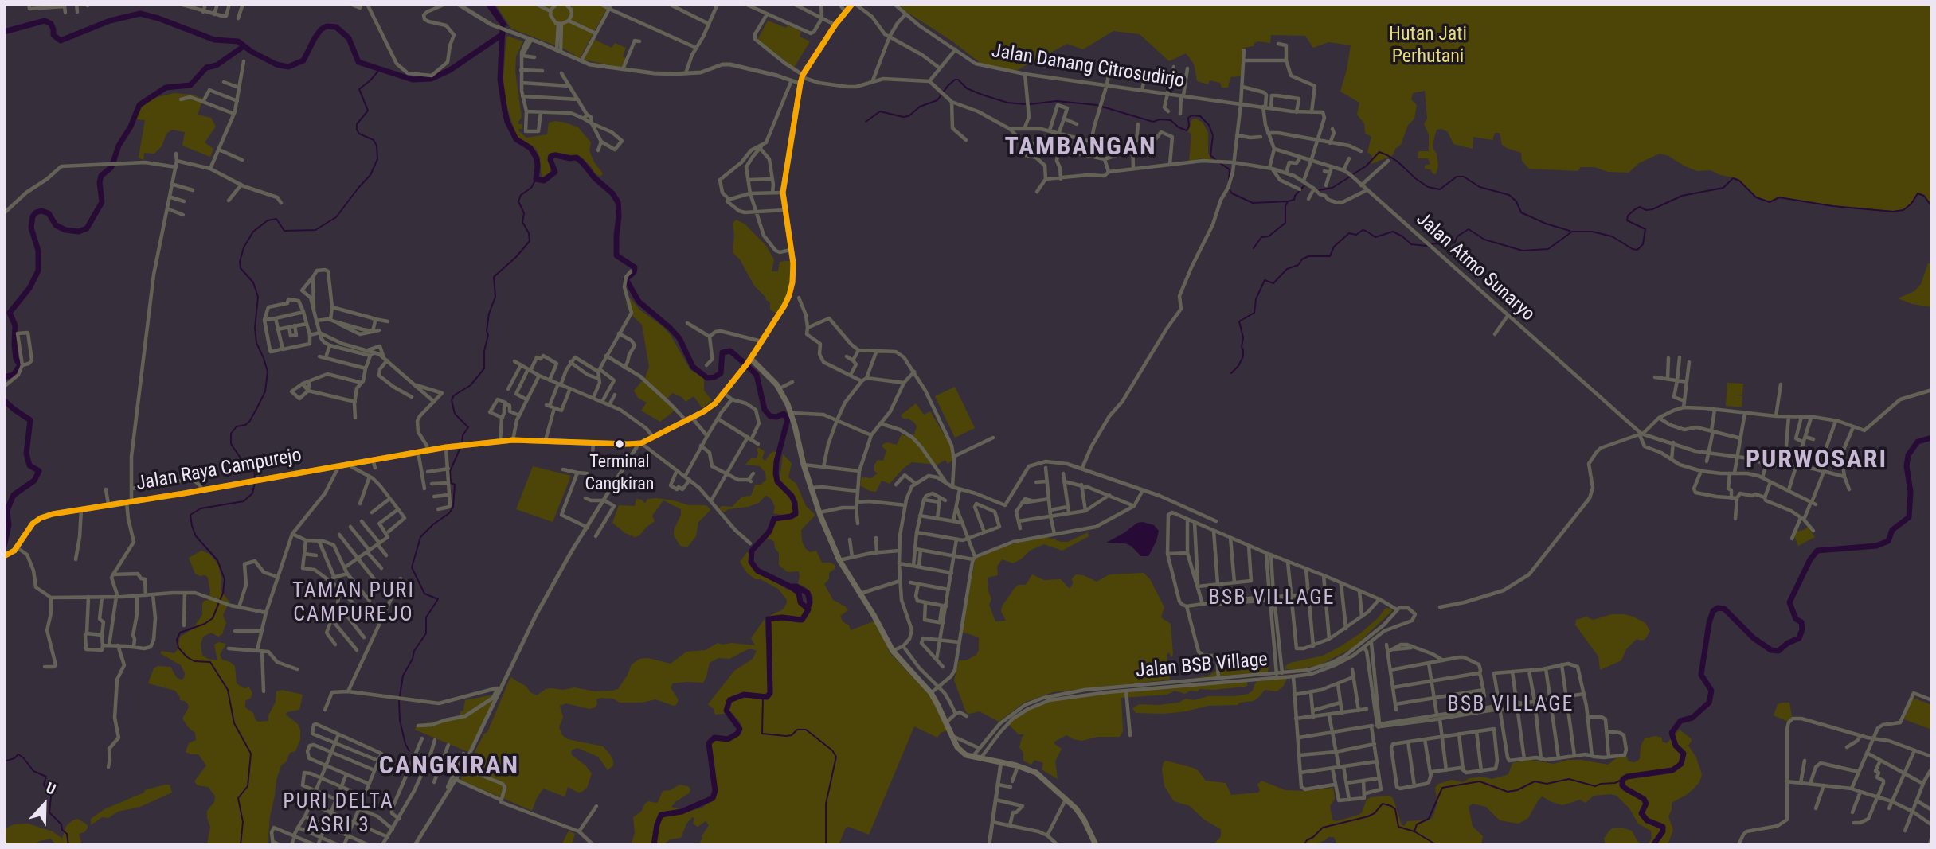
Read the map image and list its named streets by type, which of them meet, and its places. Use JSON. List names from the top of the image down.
{
  "streets": {
    "main road": ["Jalan Raya Campurejo"],
    "street": ["Jalan Danang Citrosudirjo", "Jalan Atmo Sunaryo", "Jalan BSB Village"]
  },
  "districts": [
    "TAMBANGAN",
    "PURWOSARI",
    "TAMAN PURI CAMPUREJO",
    "BSB VILLAGE",
    "BSB VILLAGE",
    "CANGKIRAN",
    "PURI DELTA ASRI 3"
  ],
  "parks": ["Hutan Jati Perhutani"],
  "places": ["Terminal Cangkiran"],
  "north": "top"
}
